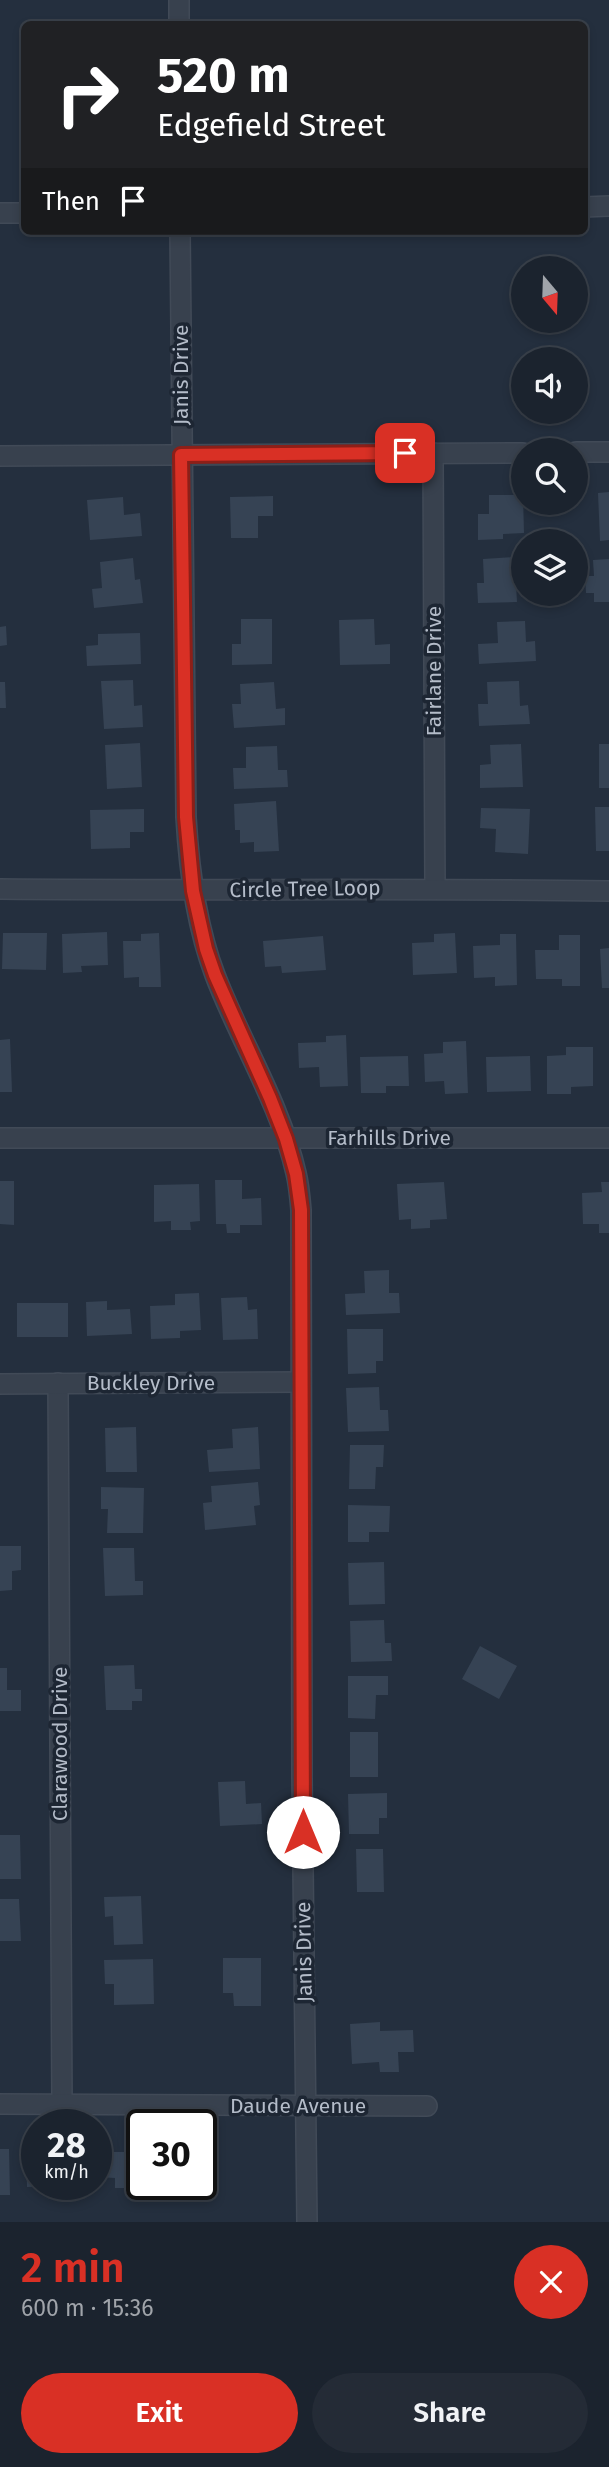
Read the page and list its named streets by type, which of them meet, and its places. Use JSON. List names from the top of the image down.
{
  "streets": {
    "street": [
      "Janis Drive",
      "Fairlane Drive",
      "Circle Tree Loop",
      "Farhills Drive",
      "Buckley Drive",
      "Clarawood Drive",
      "Daude Avenue"
    ]
  },
  "crossings": [
    ["Janis Drive", "Circle Tree Loop"],
    ["Janis Drive", "Farhills Drive"],
    ["Janis Drive", "Buckley Drive"],
    ["Janis Drive", "Daude Avenue"],
    ["Fairlane Drive", "Circle Tree Loop"],
    ["Buckley Drive", "Clarawood Drive"],
    ["Clarawood Drive", "Daude Avenue"]
  ],
  "north": "bottom",
  "page": {
    "turn": ["520 m", "Edgefield Street"],
    "then": "Then",
    "speed": "28 km/h",
    "limit": "30",
    "heading": ["2 min", "600 m · 15:36"],
    "buttons": ["Exit", "Share"]
  }
}
